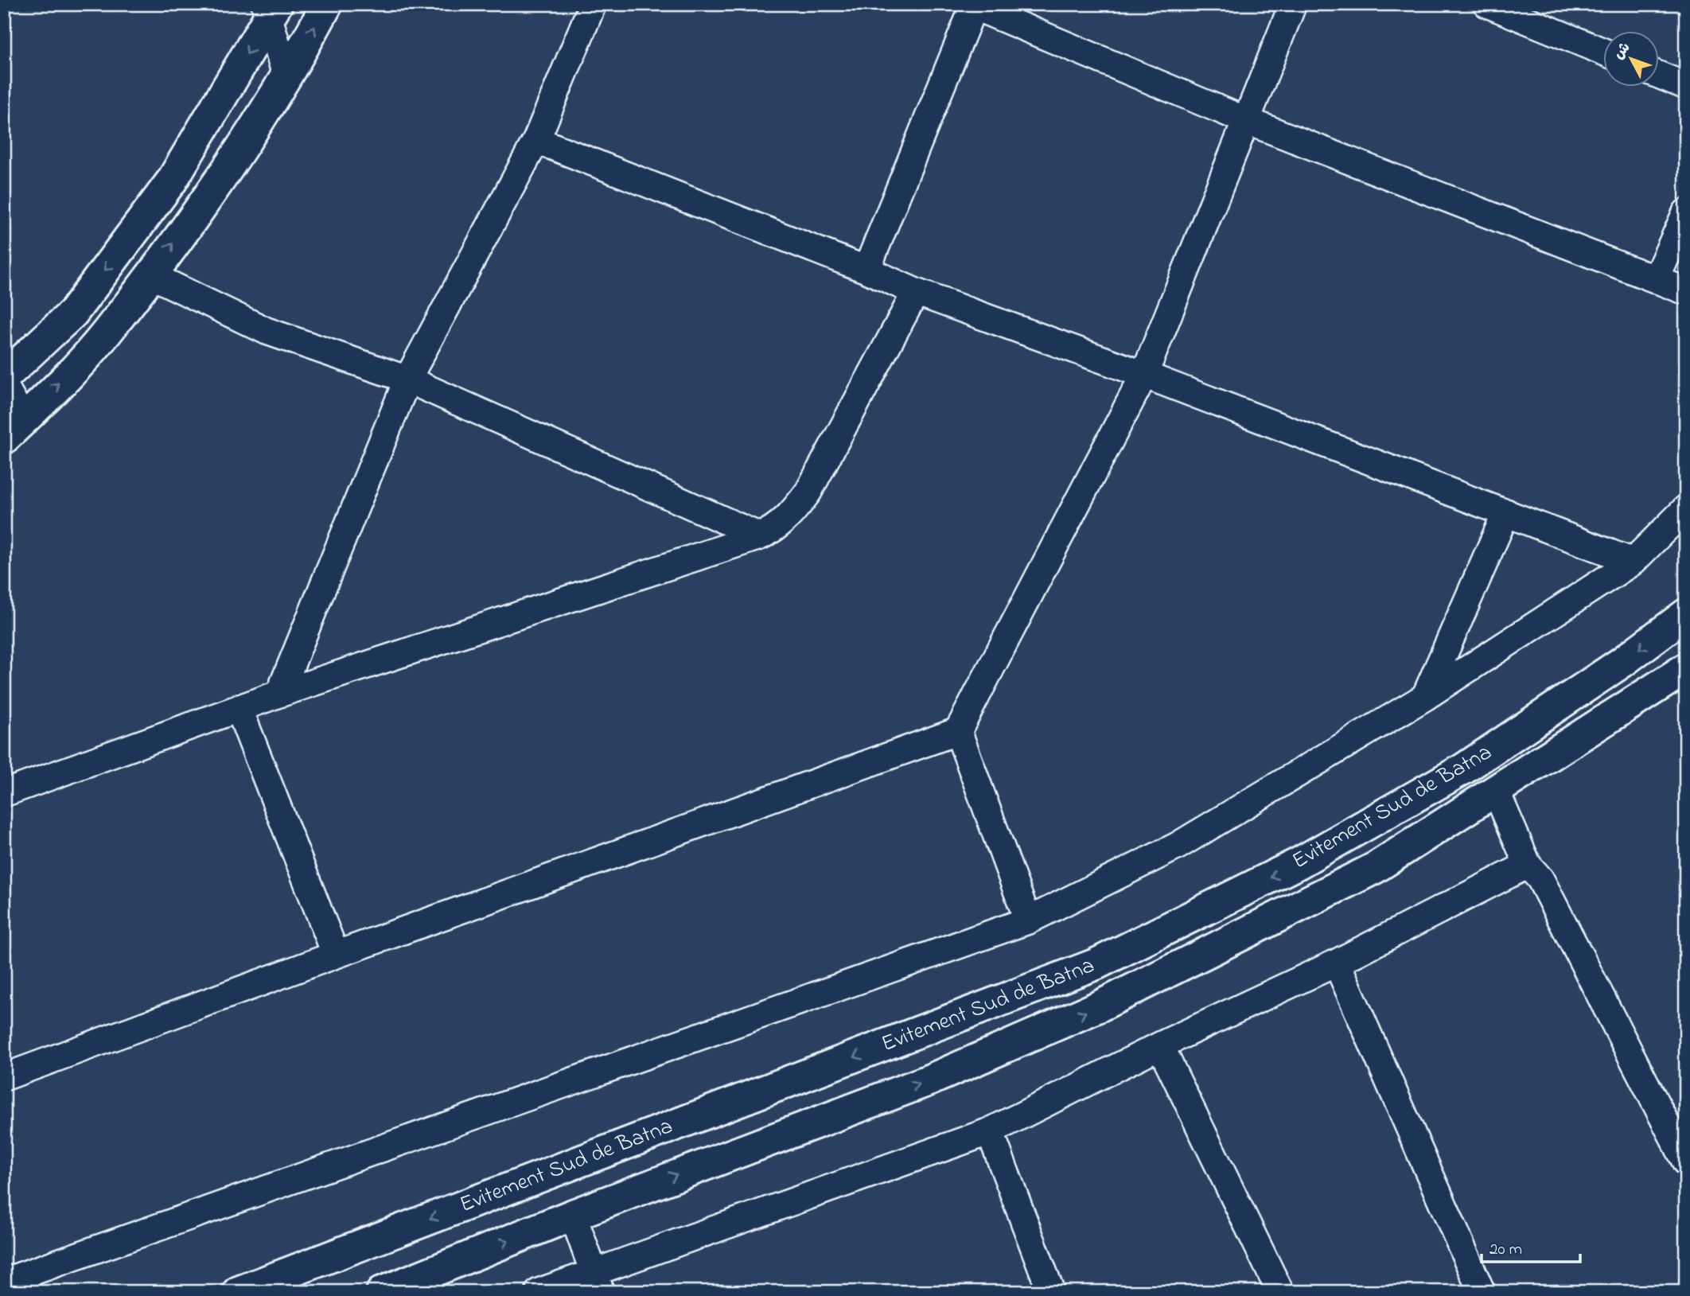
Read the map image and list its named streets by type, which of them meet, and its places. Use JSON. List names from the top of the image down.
{
  "streets": {
    "main road": ["Evitement Sud de Batna"]
  },
  "scale_bar": "20 m",
  "north": "top left"
}
